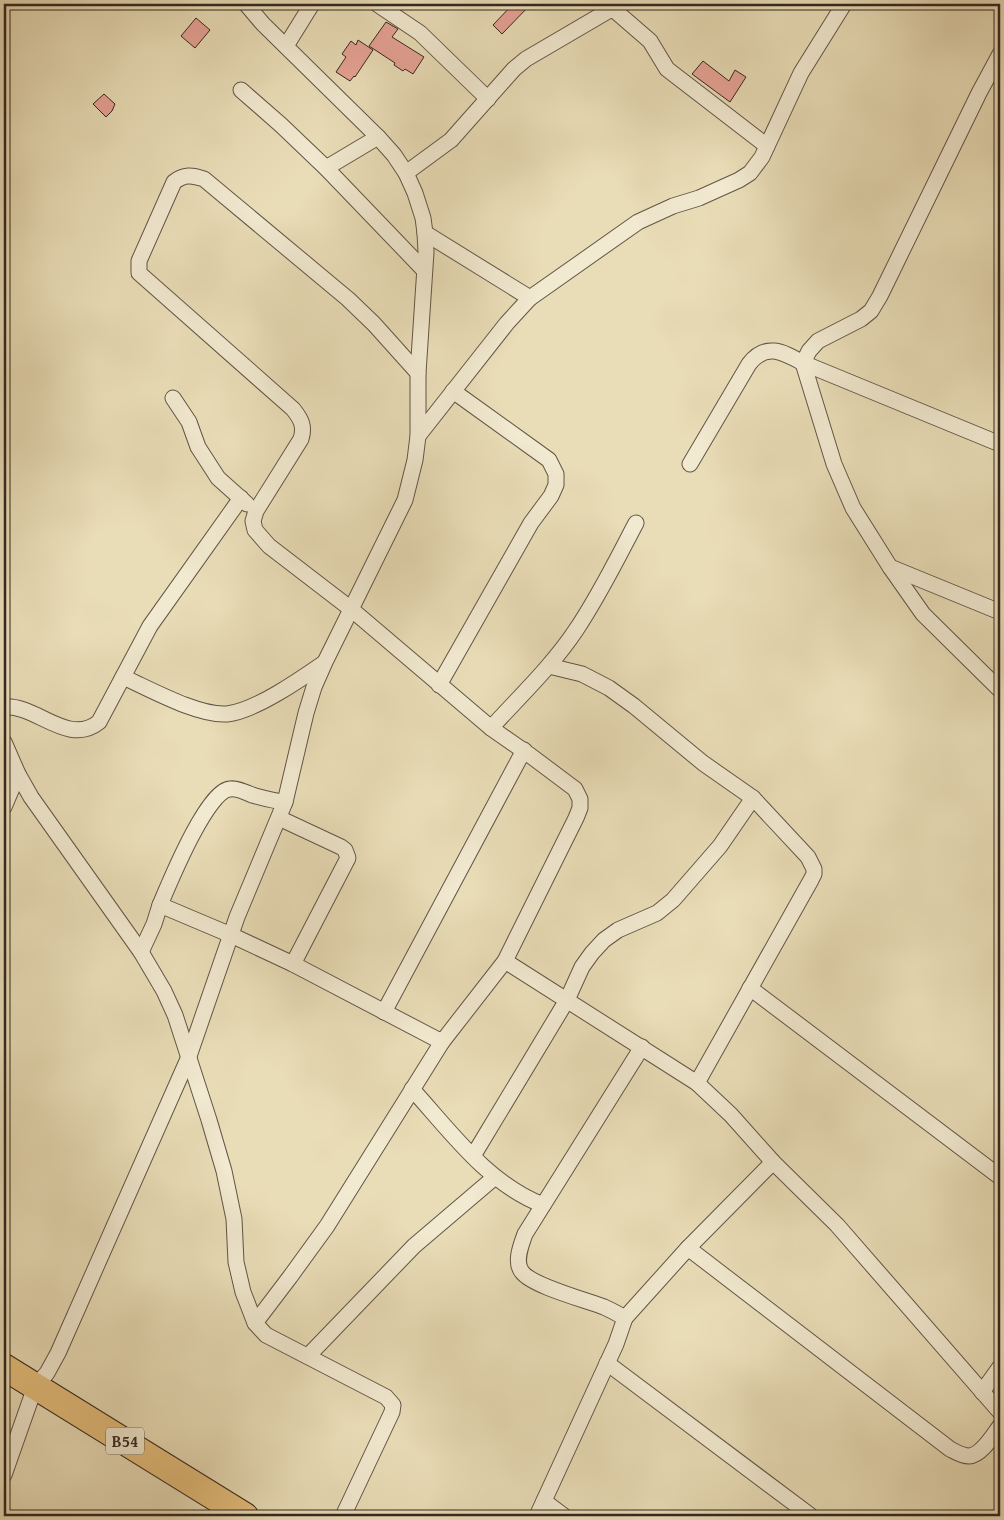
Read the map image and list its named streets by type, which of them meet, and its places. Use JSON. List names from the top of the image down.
{
  "streets": {
    "highway": ["B54"]
  }
}
